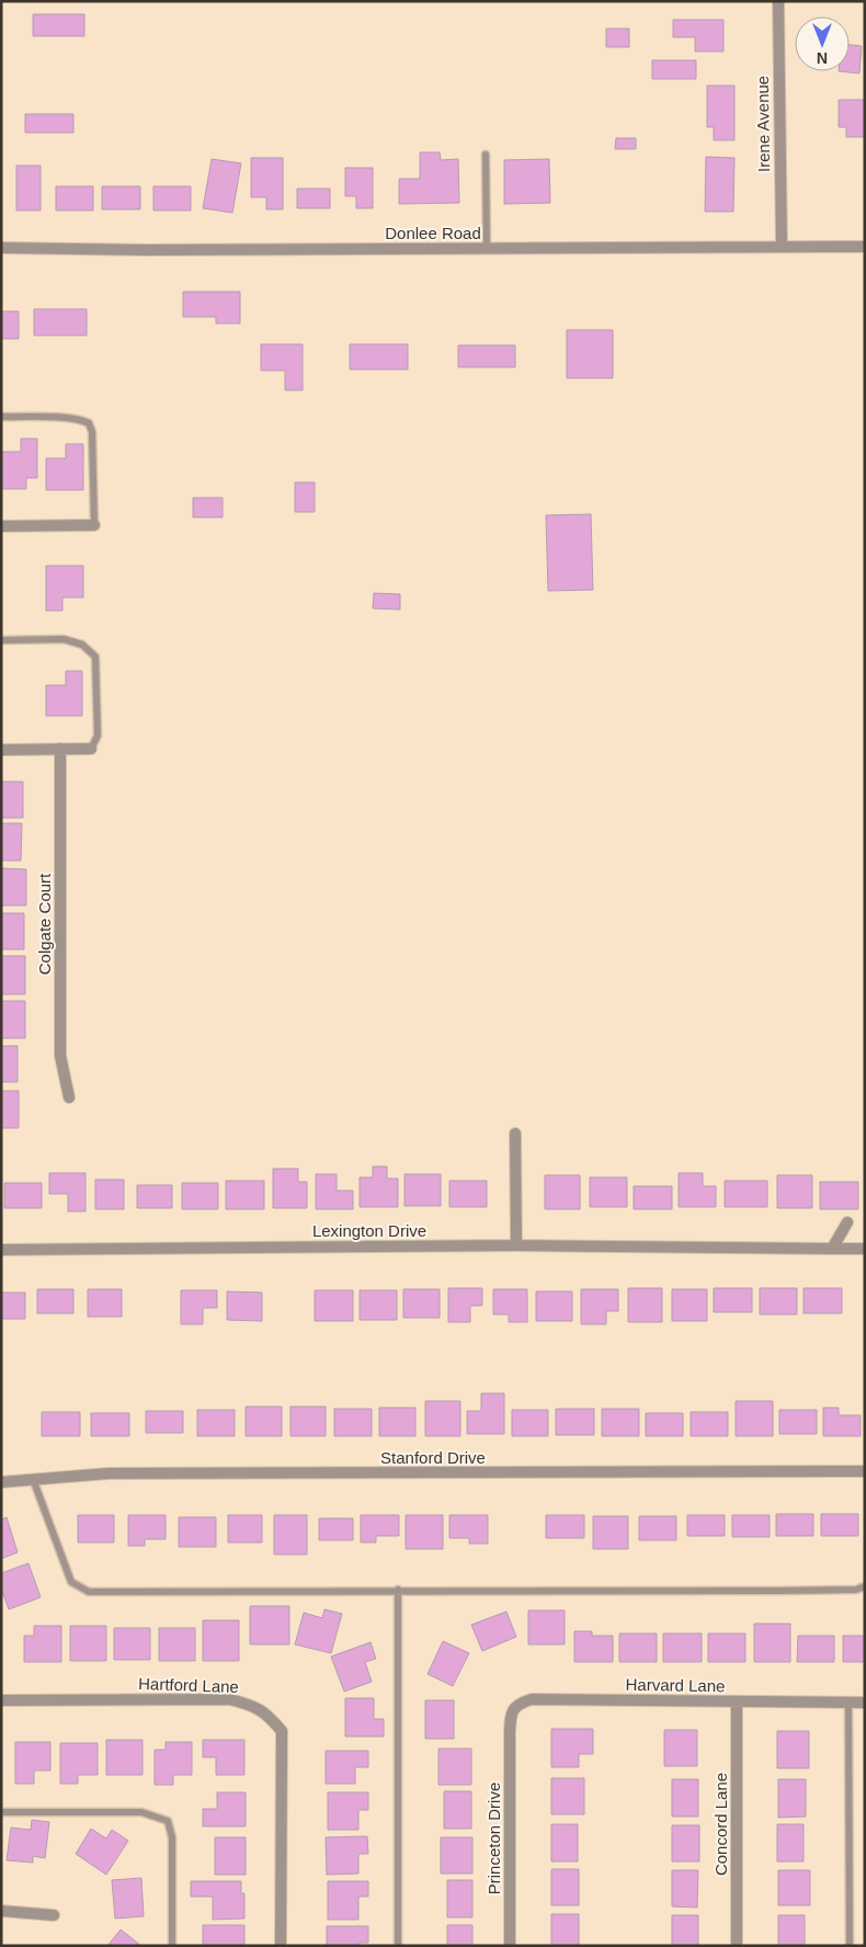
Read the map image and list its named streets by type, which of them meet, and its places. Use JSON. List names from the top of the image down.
{
  "streets": {
    "street": [
      "Irene Avenue",
      "Donlee Road",
      "Colgate Court",
      "Lexington Drive",
      "Stanford Drive",
      "Hartford Lane",
      "Harvard Lane",
      "Concord Lane",
      "Princeton Drive"
    ]
  },
  "crossings": [
    ["Irene Avenue", "Donlee Road"],
    ["Harvard Lane", "Concord Lane"],
    ["Harvard Lane", "Princeton Drive"]
  ],
  "north": "bottom"
}
